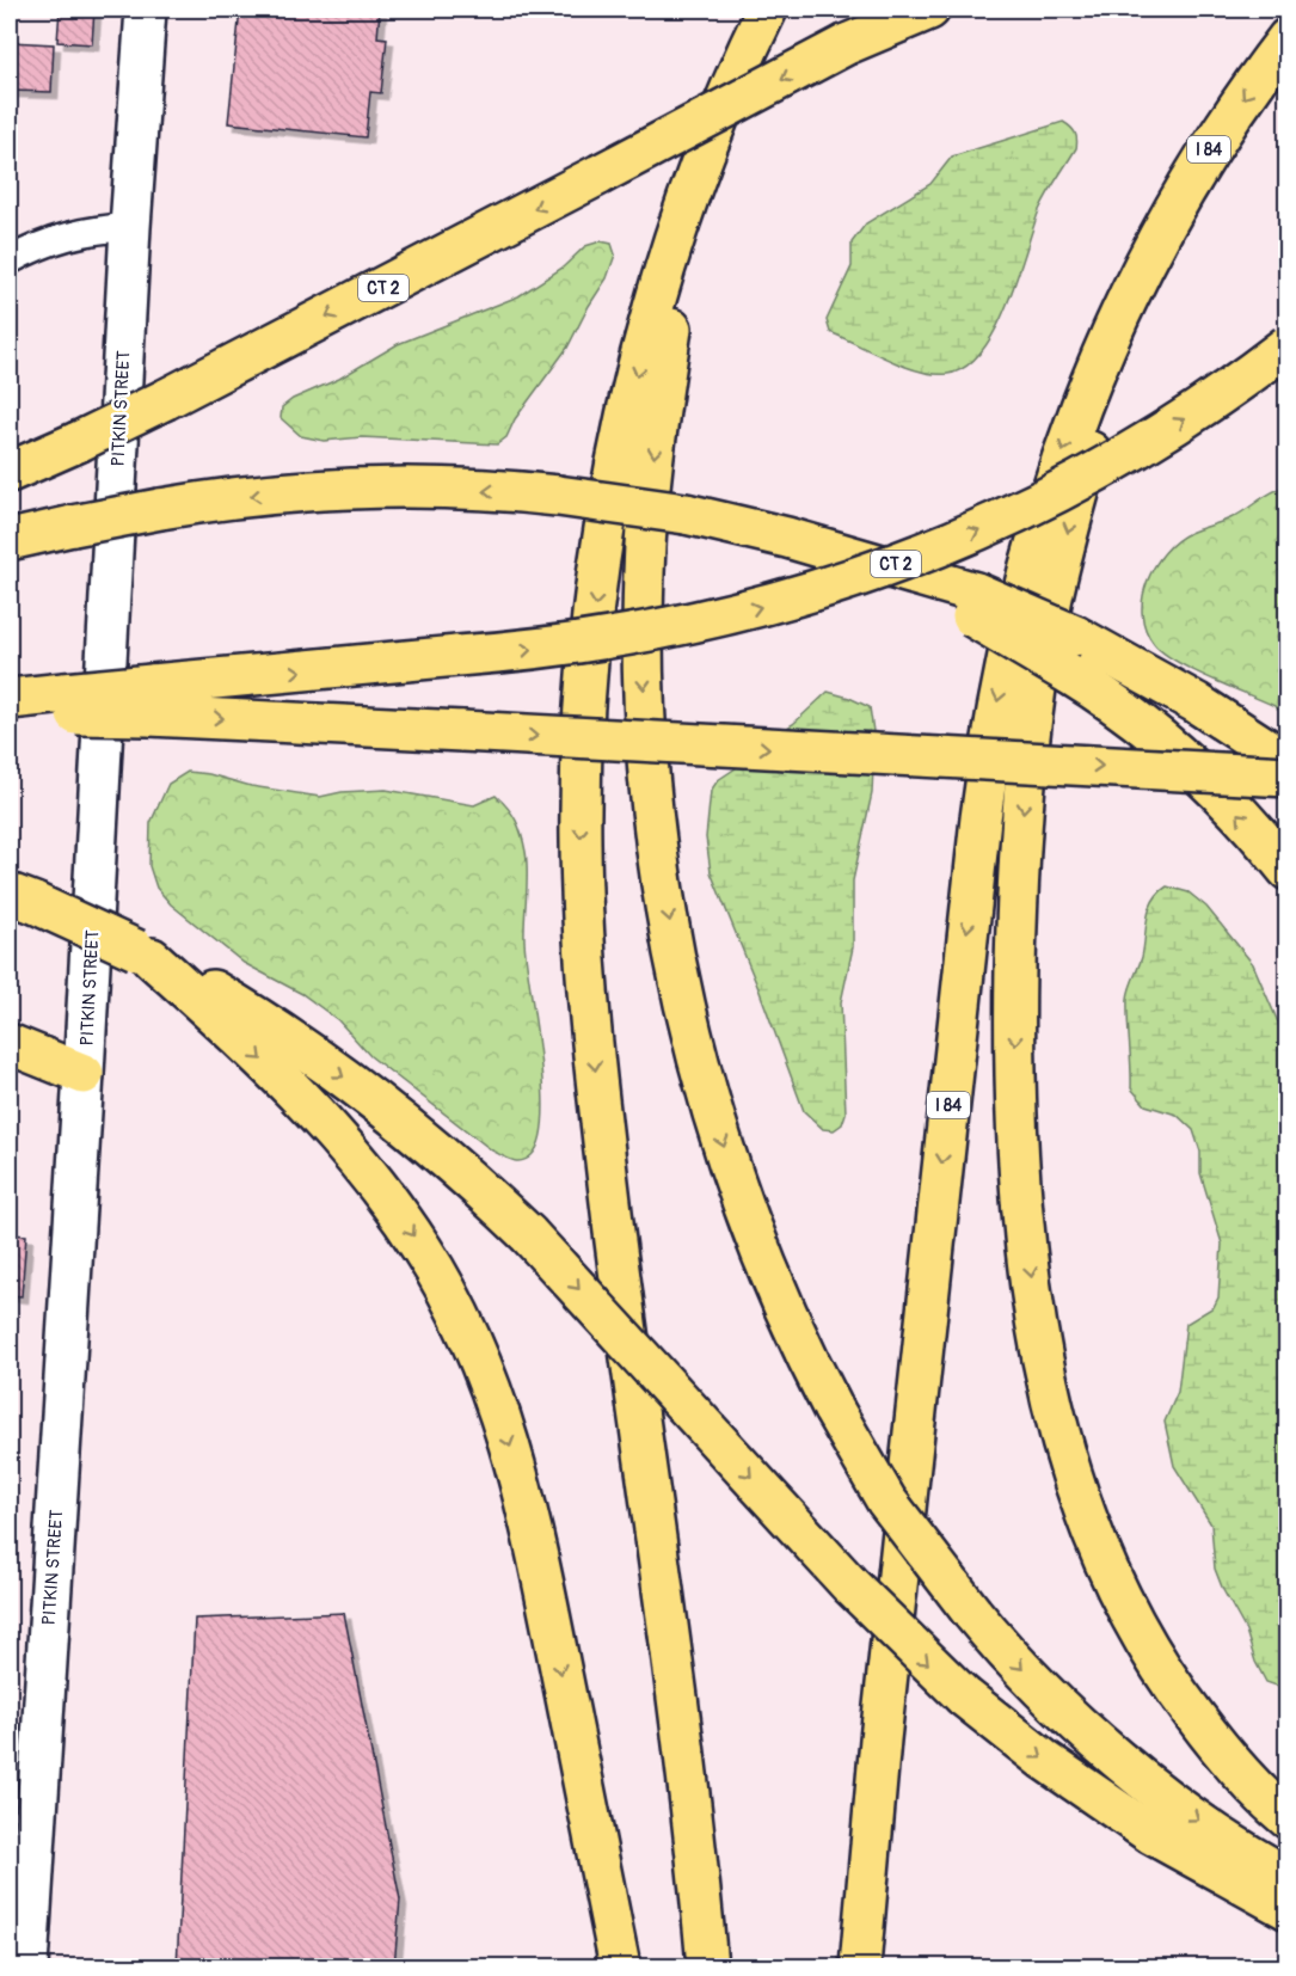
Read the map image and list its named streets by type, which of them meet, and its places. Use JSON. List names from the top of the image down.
{
  "streets": {
    "highway": ["I 84", "CT 2"],
    "main road": ["PITKIN STREET"]
  }
}
